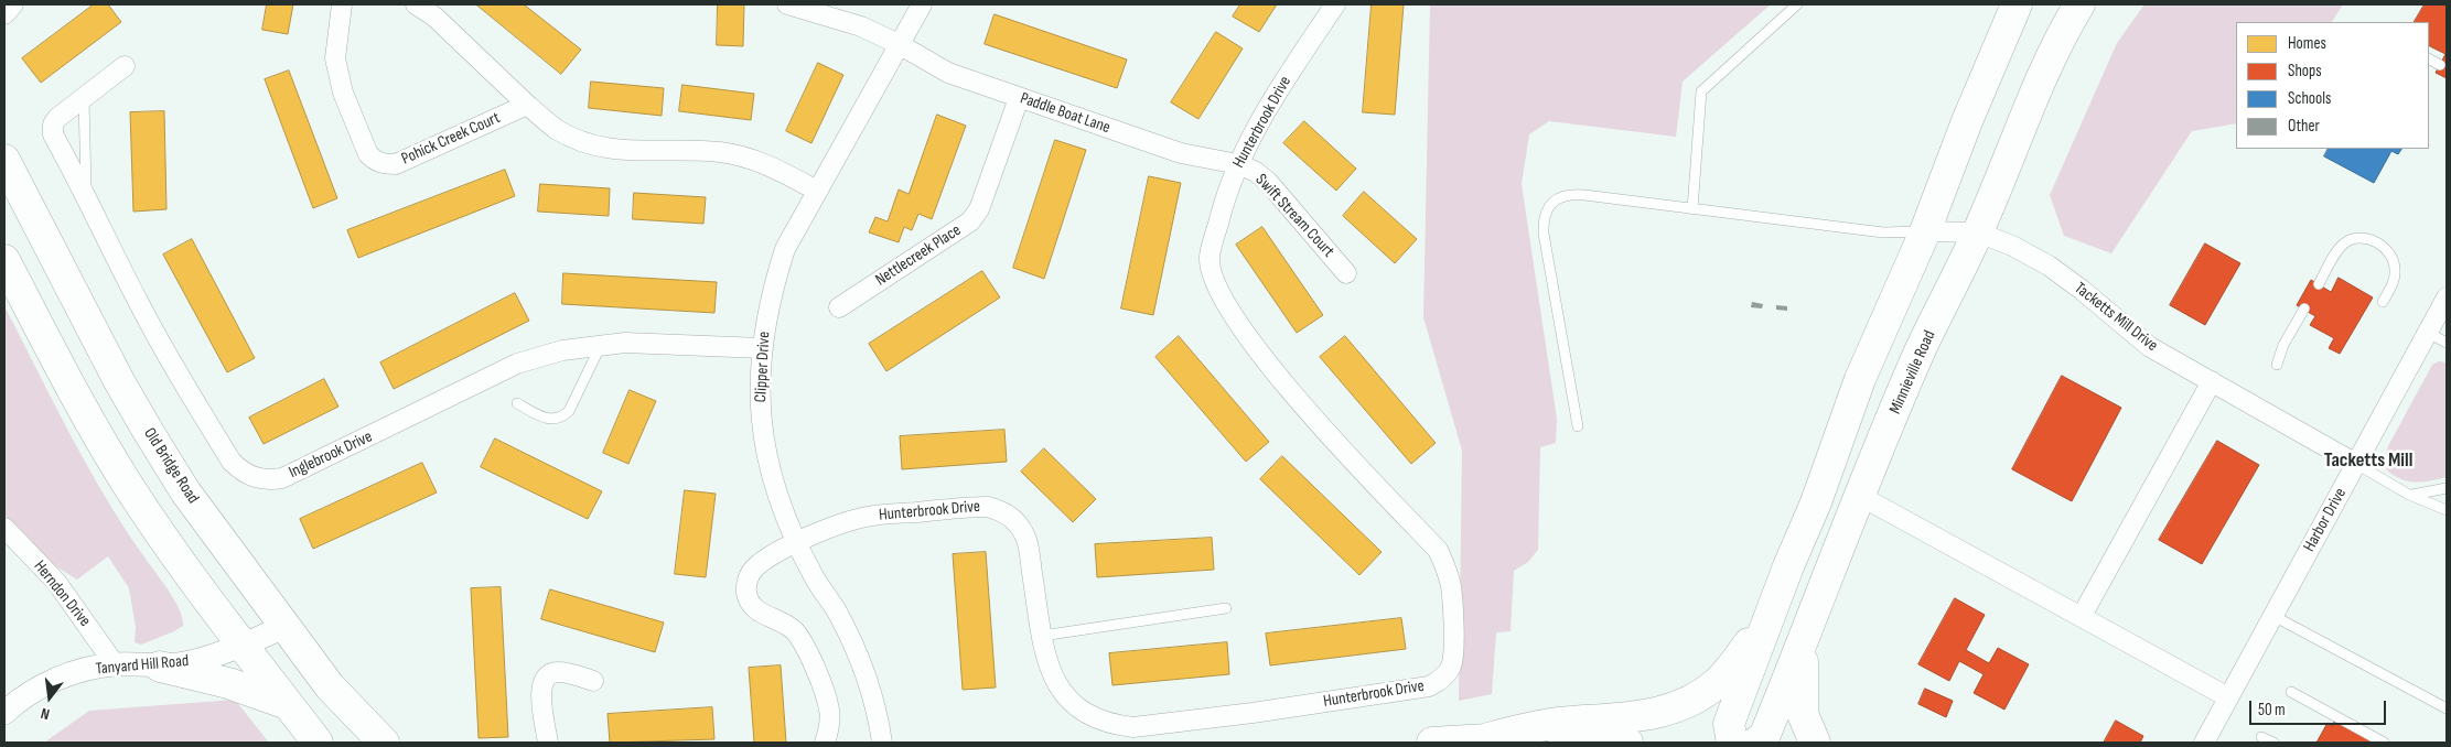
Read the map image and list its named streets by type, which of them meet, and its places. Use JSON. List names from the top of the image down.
{
  "streets": {
    "main road": ["Minnieville Road", "Old Bridge Road"],
    "street": [
      "Paddle Boat Lane",
      "Hunterbrook Drive",
      "Pohick Creek Court",
      "Swift Stream Court",
      "Nettlecreek Place",
      "Tacketts Mill Drive",
      "Clipper Drive",
      "Inglebrook Drive",
      "Harbor Drive",
      "Herndon Drive",
      "Tanyard Hill Road"
    ]
  },
  "crossings": [
    ["Paddle Boat Lane", "Hunterbrook Drive"],
    ["Paddle Boat Lane", "Swift Stream Court"],
    ["Paddle Boat Lane", "Nettlecreek Place"],
    ["Paddle Boat Lane", "Clipper Drive"],
    ["Hunterbrook Drive", "Swift Stream Court"],
    ["Hunterbrook Drive", "Clipper Drive"],
    ["Tacketts Mill Drive", "Minnieville Road"],
    ["Tacketts Mill Drive", "Harbor Drive"],
    ["Clipper Drive", "Inglebrook Drive"],
    ["Old Bridge Road", "Tanyard Hill Road"],
    ["Herndon Drive", "Tanyard Hill Road"]
  ],
  "districts": ["Tacketts Mill"],
  "legend": [
    "Homes",
    "Shops",
    "Schools",
    "Other"
  ],
  "scale_bar": "50 m",
  "north": "bottom"
}
